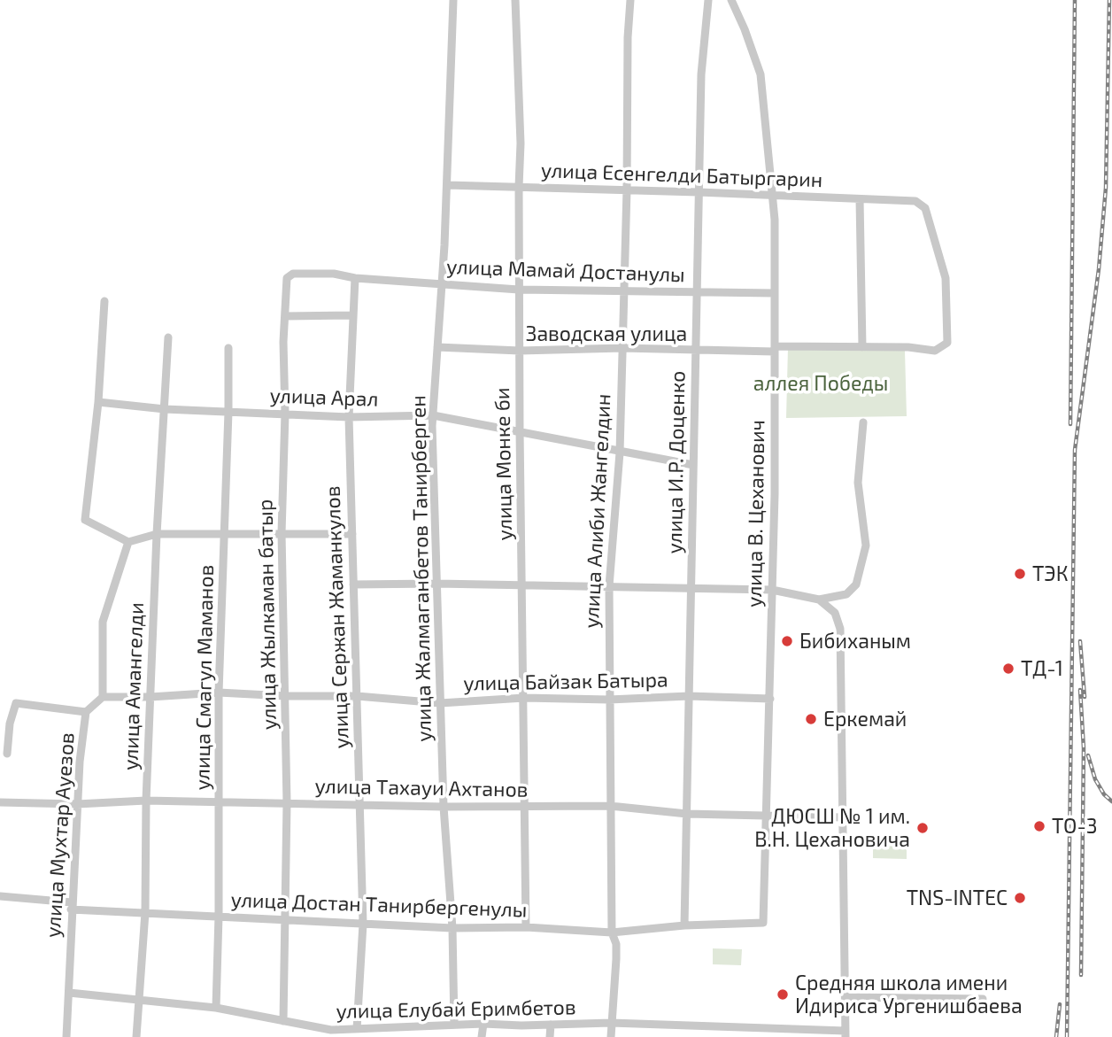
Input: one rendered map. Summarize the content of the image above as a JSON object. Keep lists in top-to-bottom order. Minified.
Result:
{"streets":{"street":["улица Есенгелди Батыргарин","улица Мамай Достанулы","Заводская улица","улица Арал","улица И.Р. Доценко","улица Монке би","улица Алиби Жангелдин","улица В. Цеханович","улица Жалмаганбетов Танирберген","улица Жылкаман батыр","улица Сержан Жаманкулов","улица Смагул Маманов","улица Байзак Батыра","улица Амангелди","улица Тахауи Ахтанов","улица Мухтар Ауезов","улица Достан Танирбергенулы","улица Елубай Еримбетов"]},"crossings":[["улица Есенгелди Батыргарин","Заводская улица"],["улица Есенгелди Батыргарин","улица И.Р. Доценко"],["улица Есенгелди Батыргарин","улица Монке би"],["улица Есенгелди Батыргарин","улица Алиби Жангелдин"],["улица Есенгелди Батыргарин","улица В. Цеханович"],["улица Есенгелди Батыргарин","улица Жалмаганбетов Танирберген"],["улица Мамай Достанулы","улица И.Р. Доценко"],["улица Мамай Достанулы","улица Монке би"],["улица Мамай Достанулы","улица Алиби Жангелдин"],["улица Мамай Достанулы","улица В. Цеханович"],["улица Мамай Достанулы","улица Жалмаганбетов Танирберген"],["улица Мамай Достанулы","улица Жылкаман батыр"],["улица Мамай Достанулы","улица Сержан Жаманкулов"],["Заводская улица","улица И.Р. Доценко"],["Заводская улица","улица Монке би"],["Заводская улица","улица Алиби Жангелдин"],["Заводская улица","улица В. Цеханович"],["Заводская улица","улица Жалмаганбетов Танирберген"],["улица Арал","улица И.Р. Доценко"],["улица Арал","улица Монке би"],["улица Арал","улица Алиби Жангелдин"],["улица Арал","улица Жалмаганбетов Танирберген"],["улица Арал","улица Жылкаман батыр"],["улица Арал","улица Сержан Жаманкулов"],["улица Арал","улица Смагул Маманов"],["улица Арал","улица Амангелди"],["улица И.Р. Доценко","улица Байзак Батыра"],["улица И.Р. Доценко","улица Тахауи Ахтанов"],["улица И.Р. Доценко","улица Достан Танирбергенулы"],["улица Монке би","улица Байзак Батыра"],["улица Монке би","улица Тахауи Ахтанов"],["улица Монке би","улица Достан Танирбергенулы"],["улица Алиби Жангелдин","улица Байзак Батыра"],["улица Алиби Жангелдин","улица Тахауи Ахтанов"],["улица Алиби Жангелдин","улица Достан Танирбергенулы"],["улица Алиби Жангелдин","улица Елубай Еримбетов"],["улица В. Цеханович","улица Байзак Батыра"],["улица В. Цеханович","улица Тахауи Ахтанов"],["улица В. Цеханович","улица Достан Танирбергенулы"],["улица Жалмаганбетов Танирберген","улица Байзак Батыра"],["улица Жалмаганбетов Танирберген","улица Тахауи Ахтанов"],["улица Жалмаганбетов Танирберген","улица Достан Танирбергенулы"],["улица Жалмаганбетов Танирберген","улица Елубай Еримбетов"],["улица Жылкаман батыр","улица Сержан Жаманкулов"],["улица Жылкаман батыр","улица Байзак Батыра"],["улица Жылкаман батыр","улица Тахауи Ахтанов"],["улица Жылкаман батыр","улица Достан Танирбергенулы"],["улица Жылкаман батыр","улица Елубай Еримбетов"],["улица Сержан Жаманкулов","улица Байзак Батыра"],["улица Сержан Жаманкулов","улица Тахауи Ахтанов"],["улица Сержан Жаманкулов","улица Достан Танирбергенулы"],["улица Сержан Жаманкулов","улица Елубай Еримбетов"],["улица Смагул Маманов","улица Байзак Батыра"],["улица Смагул Маманов","улица Тахауи Ахтанов"],["улица Смагул Маманов","улица Достан Танирбергенулы"],["улица Смагул Маманов","улица Елубай Еримбетов"],["улица Байзак Батыра","улица Амангелди"],["улица Байзак Батыра","улица Мухтар Ауезов"],["улица Амангелди","улица Тахауи Ахтанов"],["улица Амангелди","улица Достан Танирбергенулы"],["улица Амангелди","улица Елубай Еримбетов"],["улица Тахауи Ахтанов","улица Мухтар Ауезов"],["улица Мухтар Ауезов","улица Достан Танирбергенулы"],["улица Мухтар Ауезов","улица Елубай Еримбетов"]],"parks":["аллея Победы"],"places":["ТЭК","Бибиханым","ТД-1","Еркемай","ТО-3","ДЮСШ № 1 им. В.Н. Цехановича","TNS-INTEC","Средняя школа имени Идириса Ургенишбаева"]}
